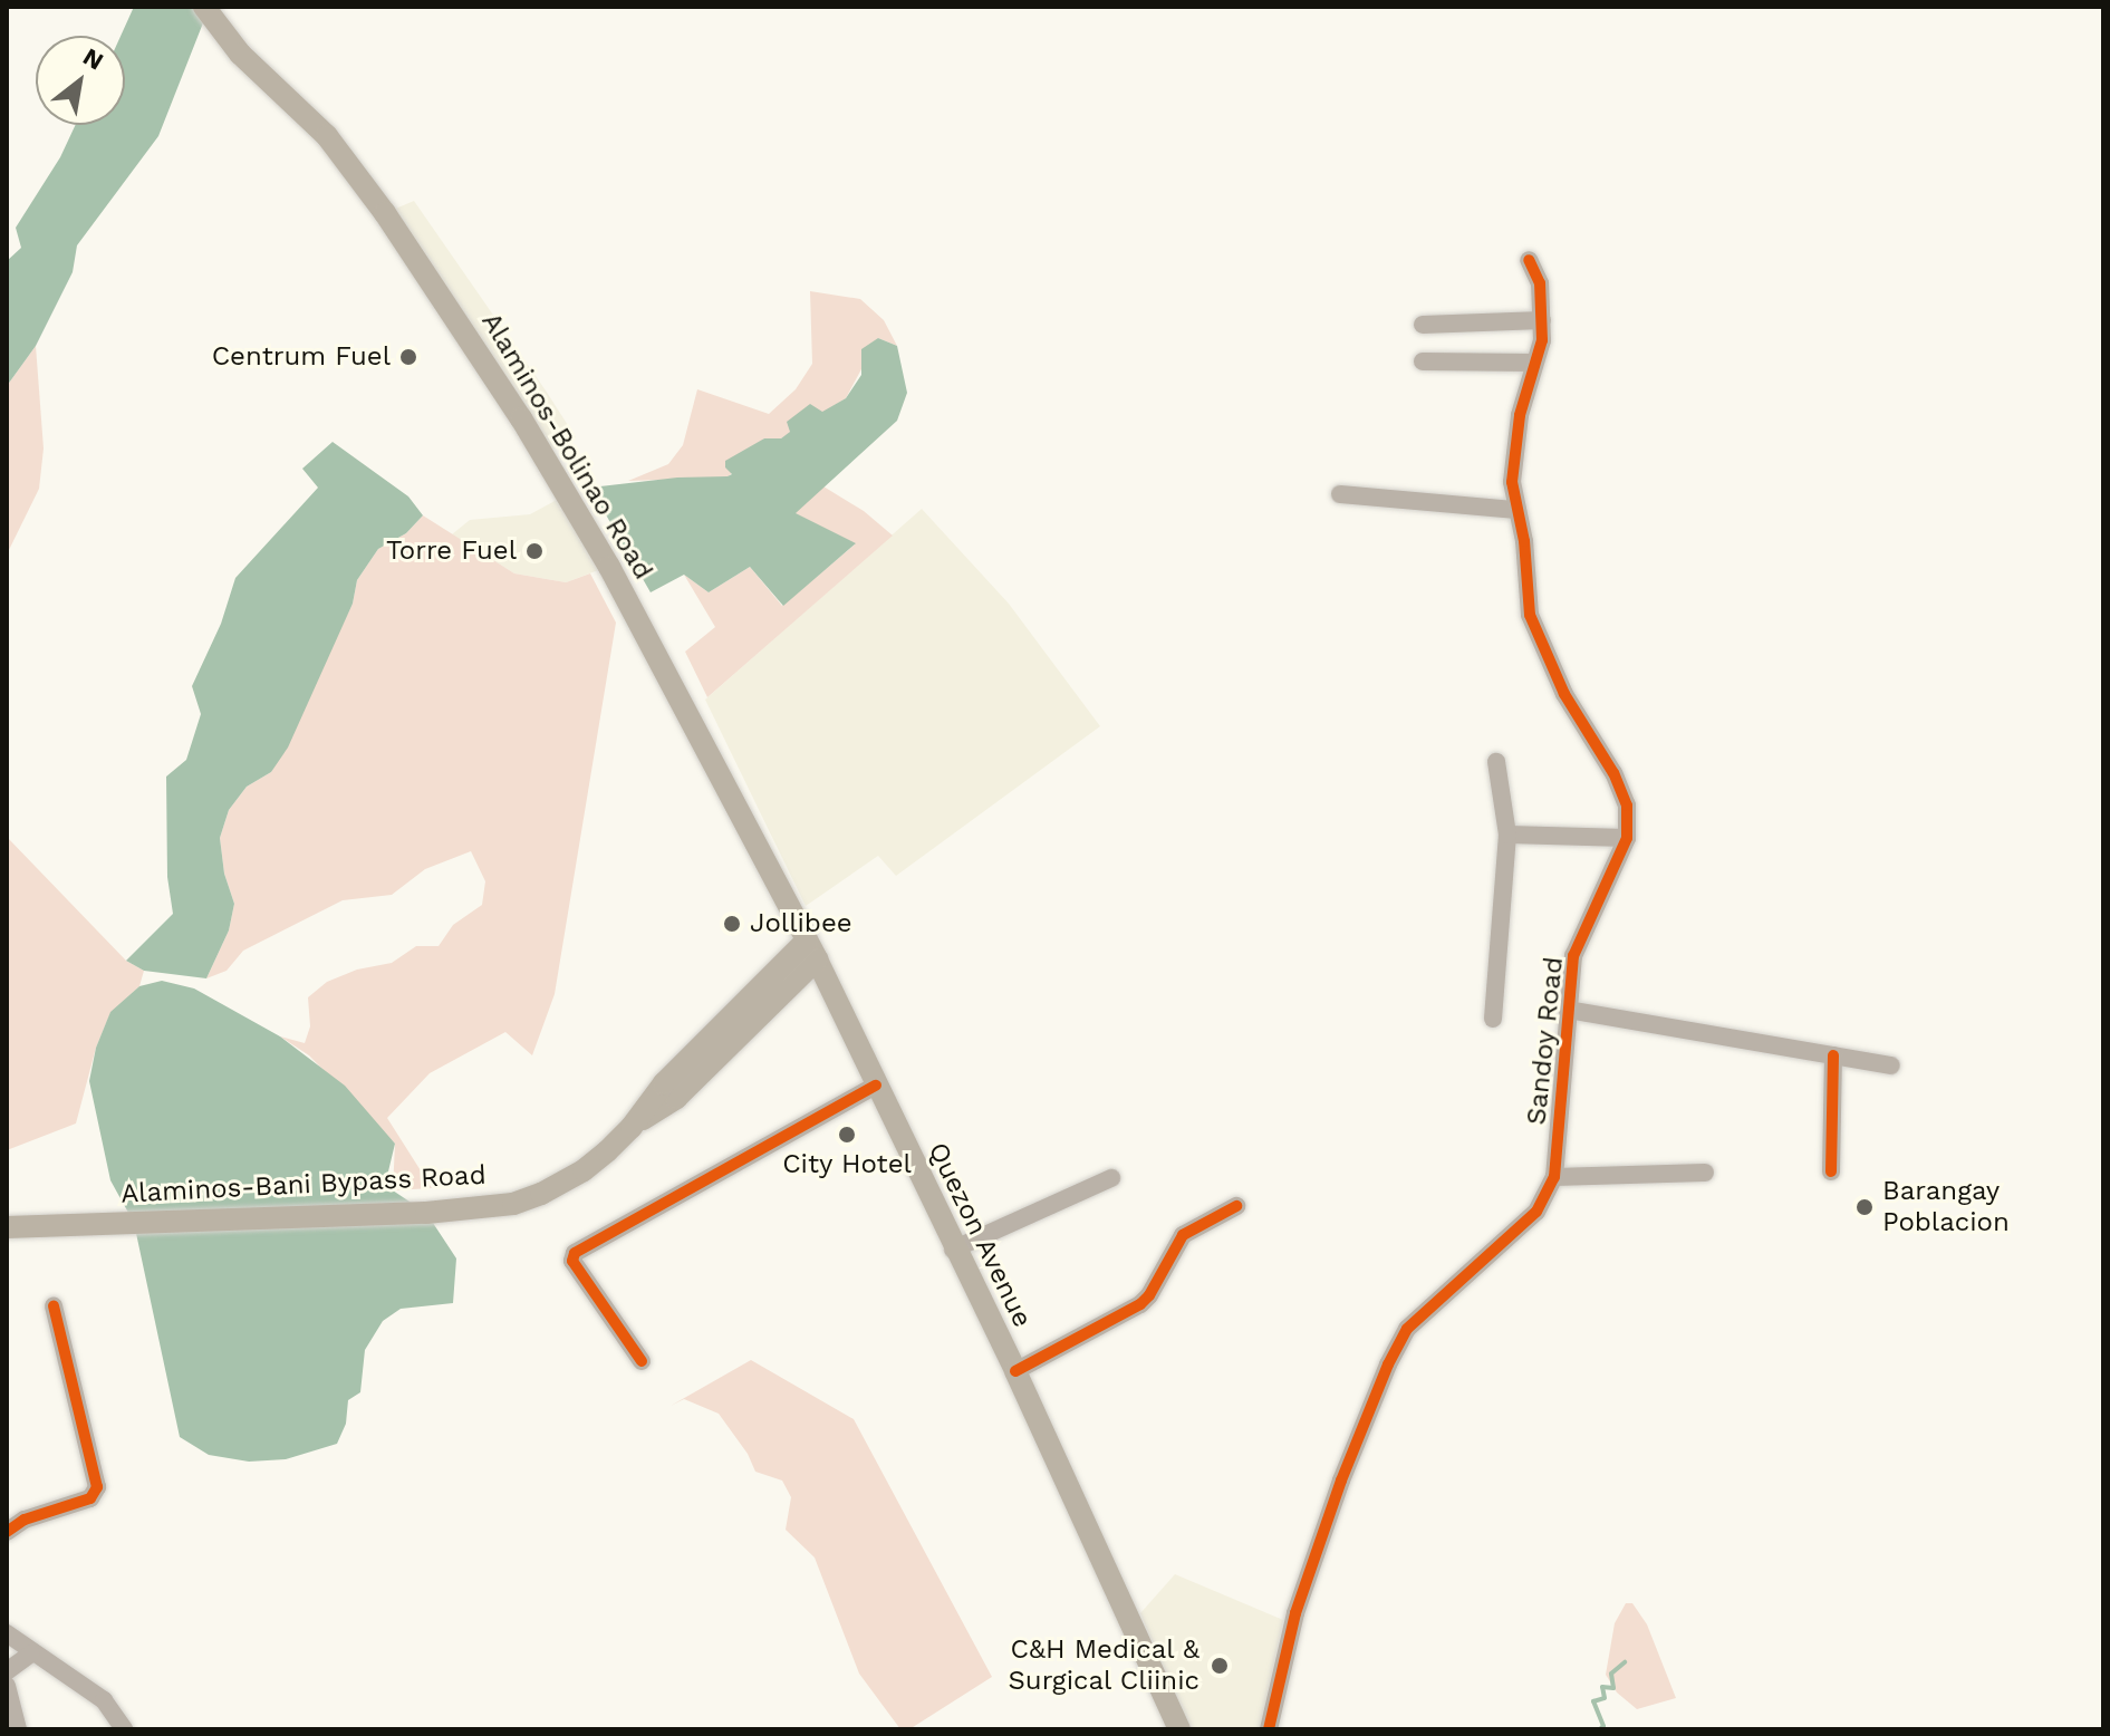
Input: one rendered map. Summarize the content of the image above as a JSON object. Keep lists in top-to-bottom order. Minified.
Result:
{"streets":{"main road":["Alaminos-Bolinao Road","Alaminos-Bani Bypass Road","Quezon Avenue"],"street":["Sandoy Road"]},"crossings":[["Alaminos-Bolinao Road","Alaminos-Bani Bypass Road"],["Alaminos-Bolinao Road","Quezon Avenue"],["Alaminos-Bani Bypass Road","Quezon Avenue"]],"places":["Centrum Fuel","Torre Fuel","Jollibee","City Hotel","Barangay Poblacion","C&H Medical & Surgical Cliinic"],"north":"top right"}
